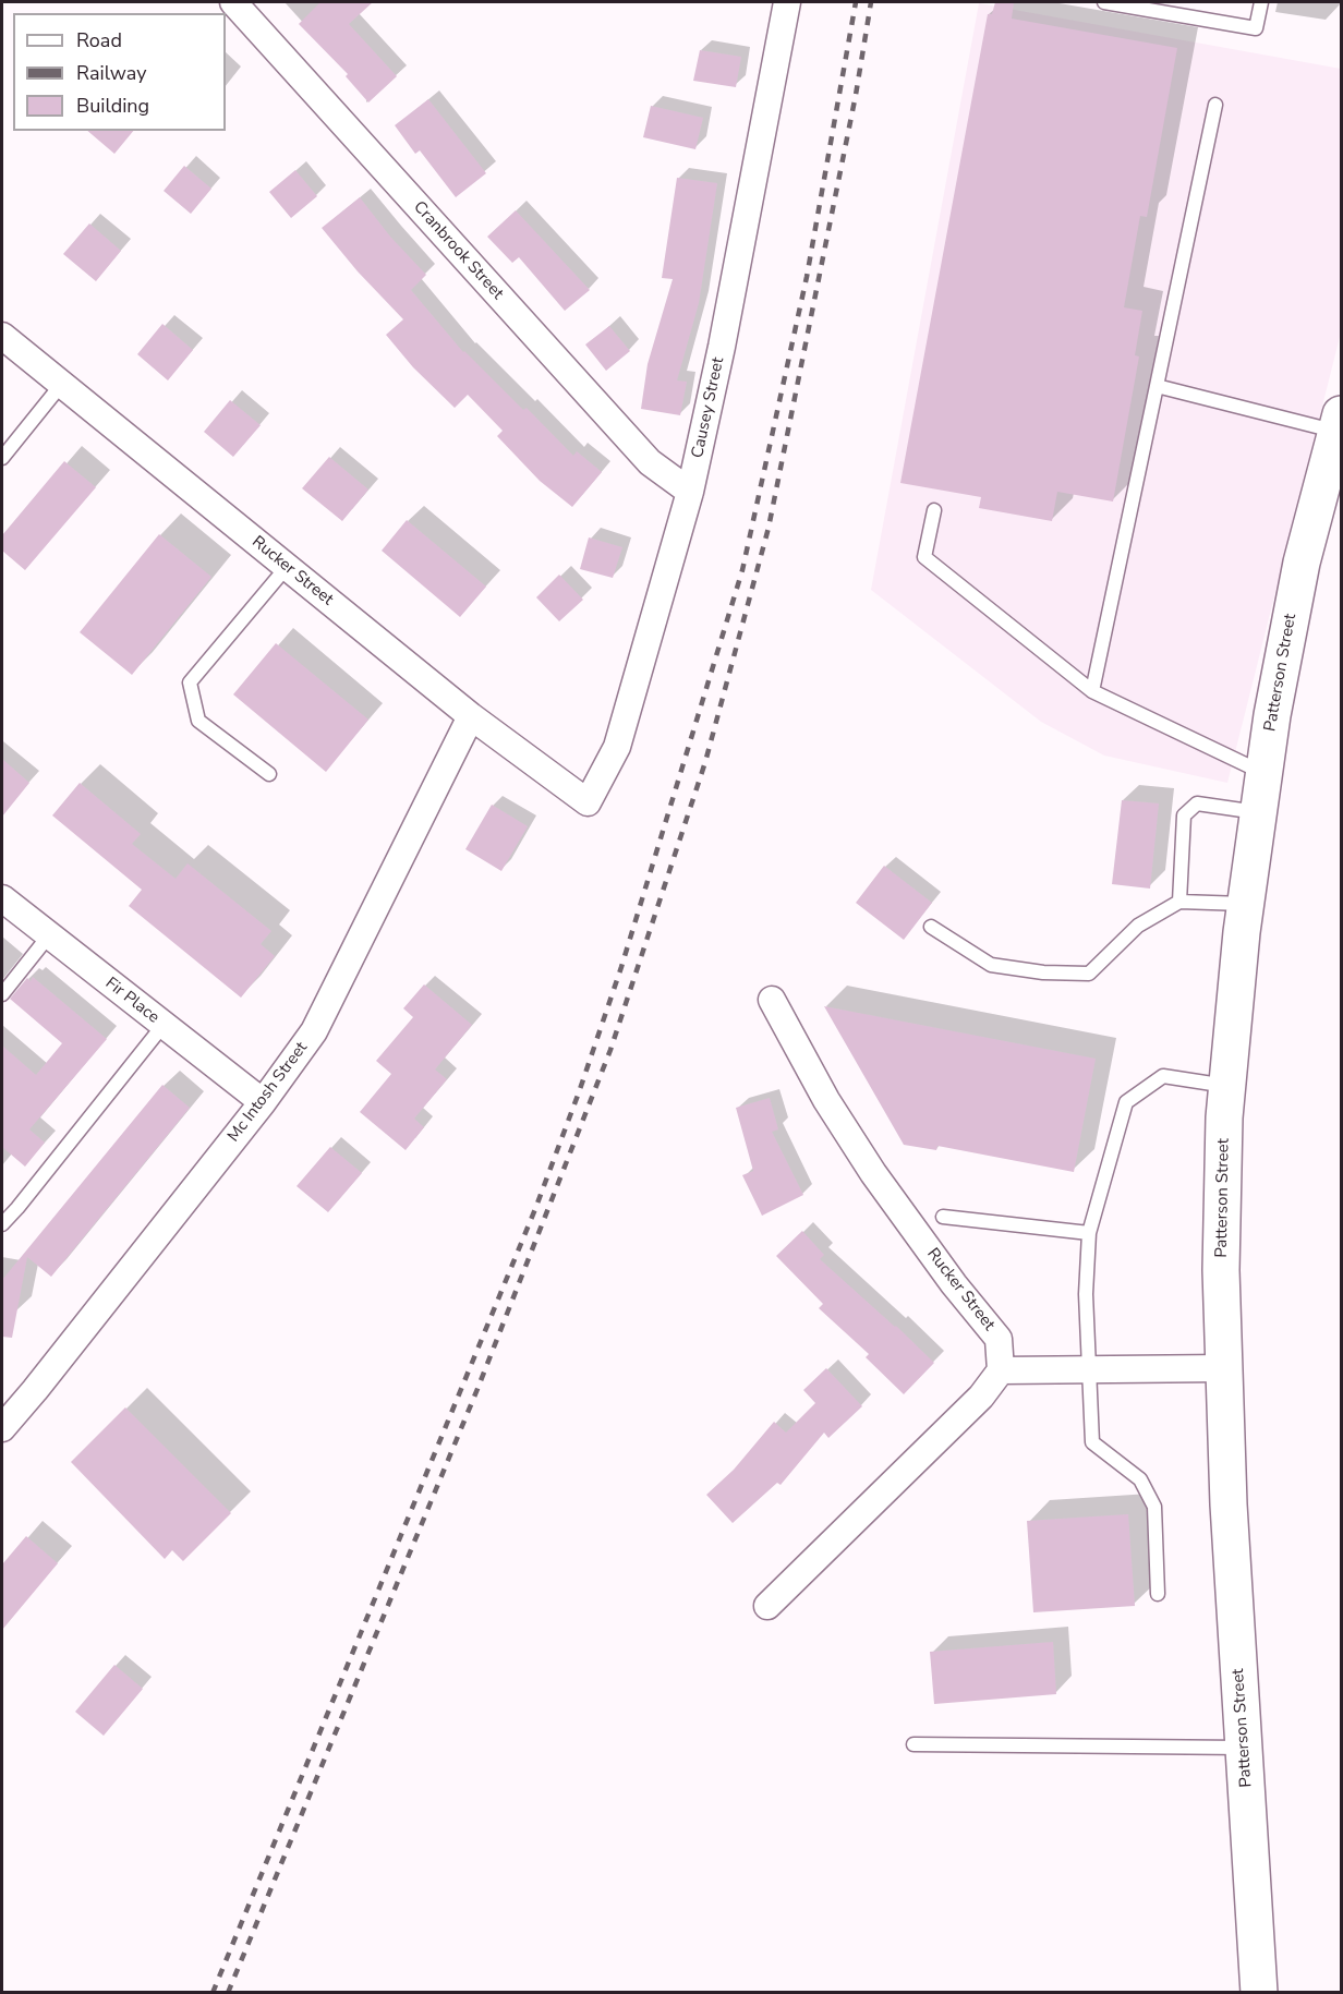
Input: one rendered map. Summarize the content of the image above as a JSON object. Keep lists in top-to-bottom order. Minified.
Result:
{"streets":{"main road":["Patterson Street"],"street":["Cranbrook Street","Causey Street","Rucker Street","Fir Place","Mc Intosh Street"]},"crossings":[["Cranbrook Street","Causey Street"],["Causey Street","Rucker Street"],["Rucker Street","Mc Intosh Street"],["Fir Place","Mc Intosh Street"]],"legend":["Road","Railway","Building"]}
